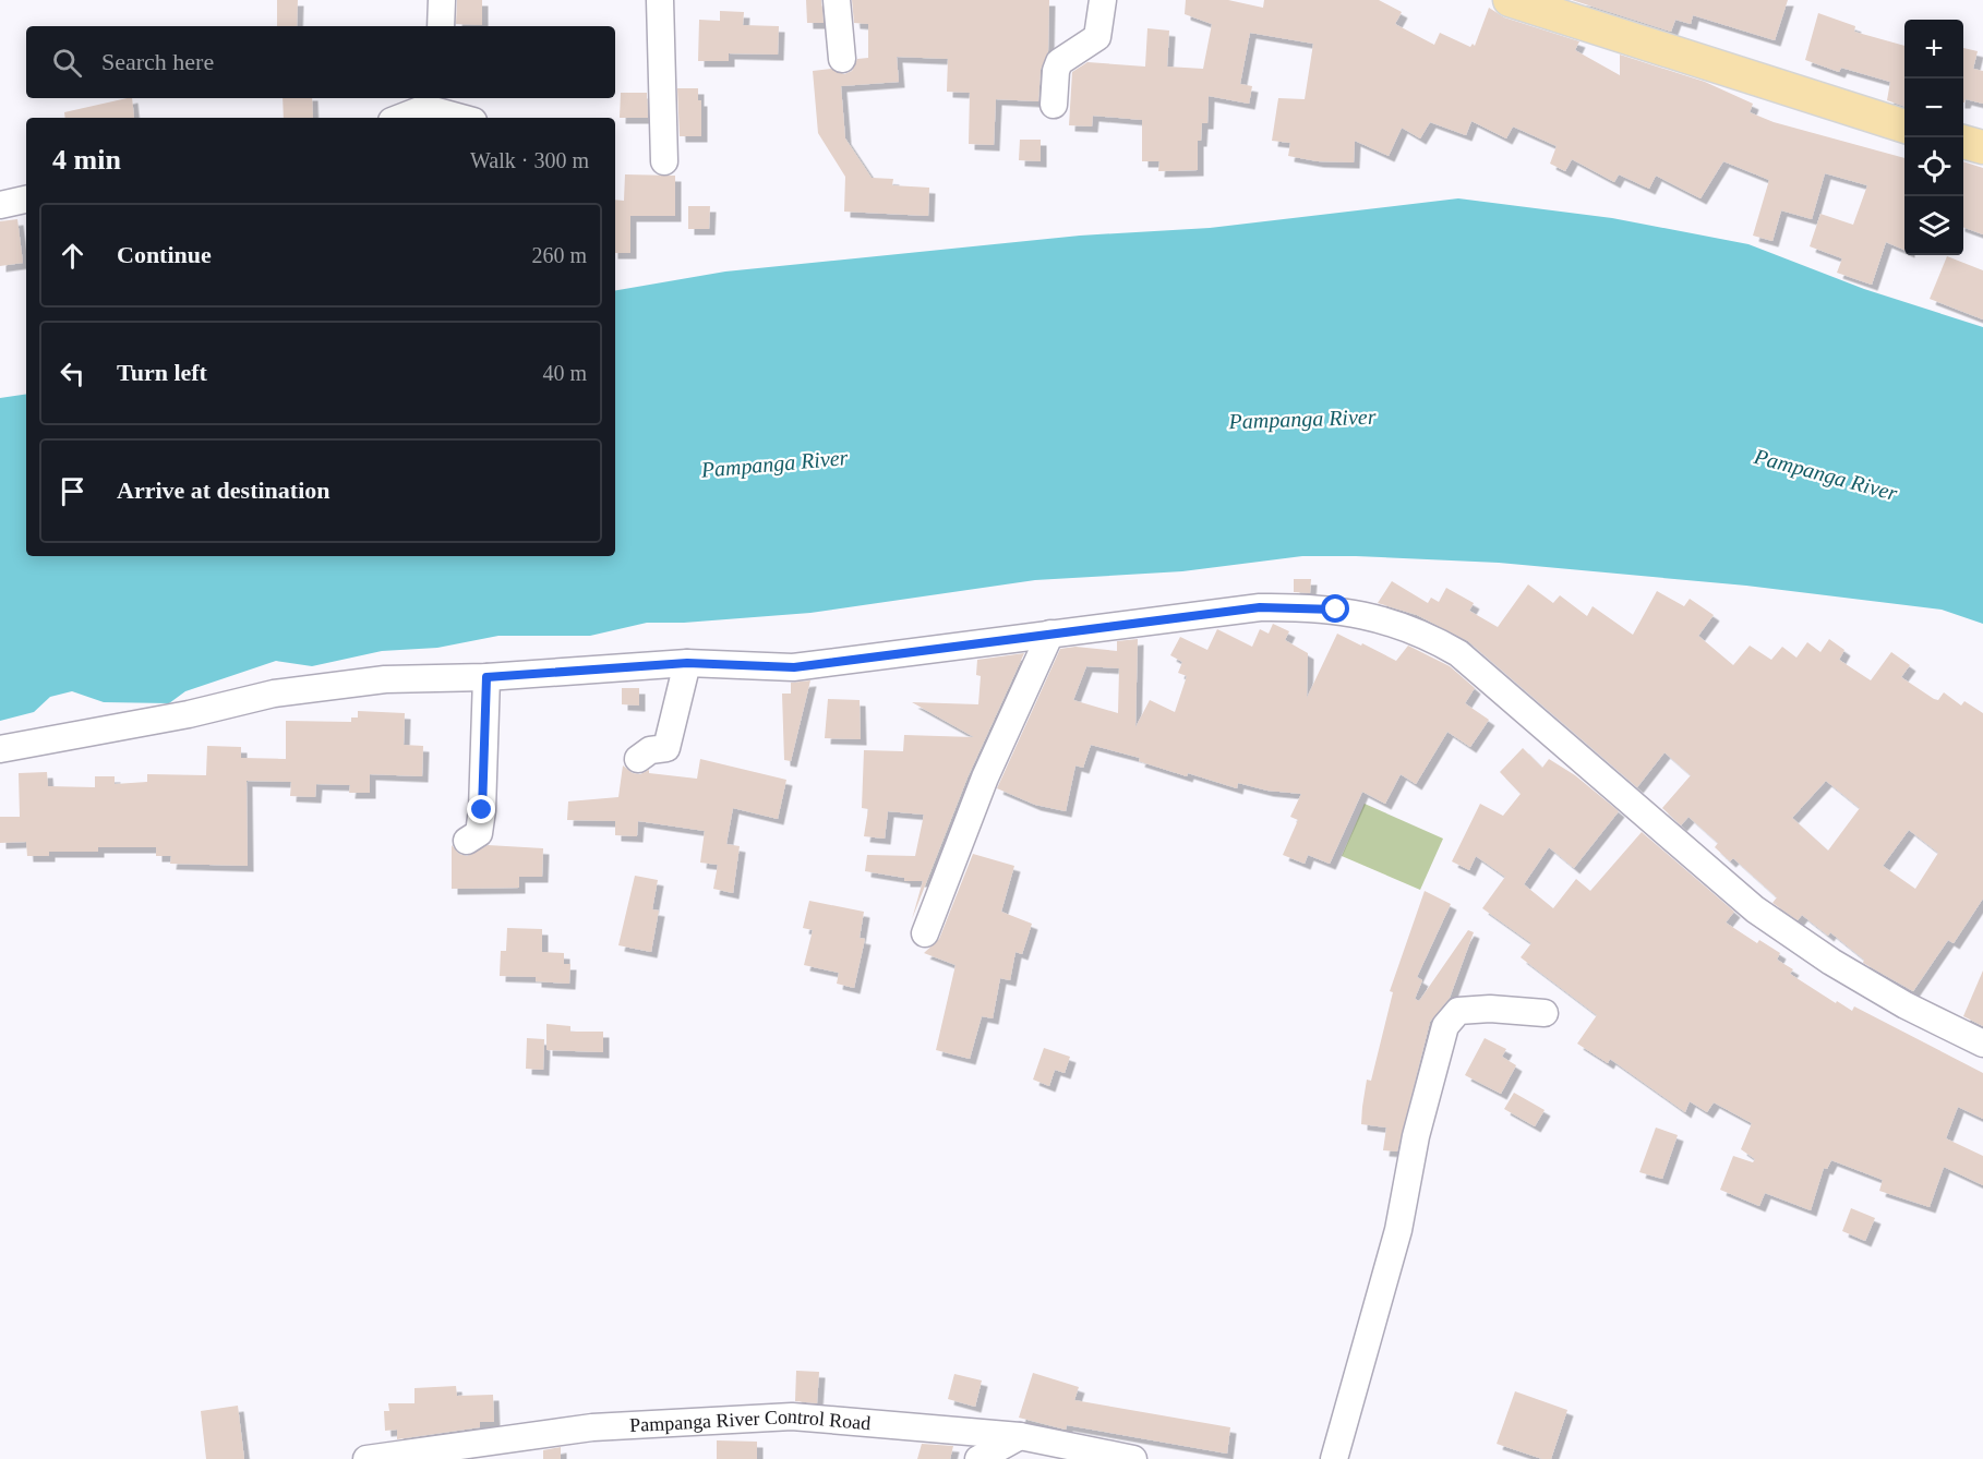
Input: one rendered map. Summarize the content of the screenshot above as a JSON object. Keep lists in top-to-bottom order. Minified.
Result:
{"streets":{"street":["Pampanga River Control Road"]},"water":["Pampanga River"],"page":{"map_buttons":["+","−"],"search":"Search here","heading":["4 min","Walk · 300 m"],"list":[["Continue","260 m"],["Turn left","40 m"],"Arrive at destination"]}}
